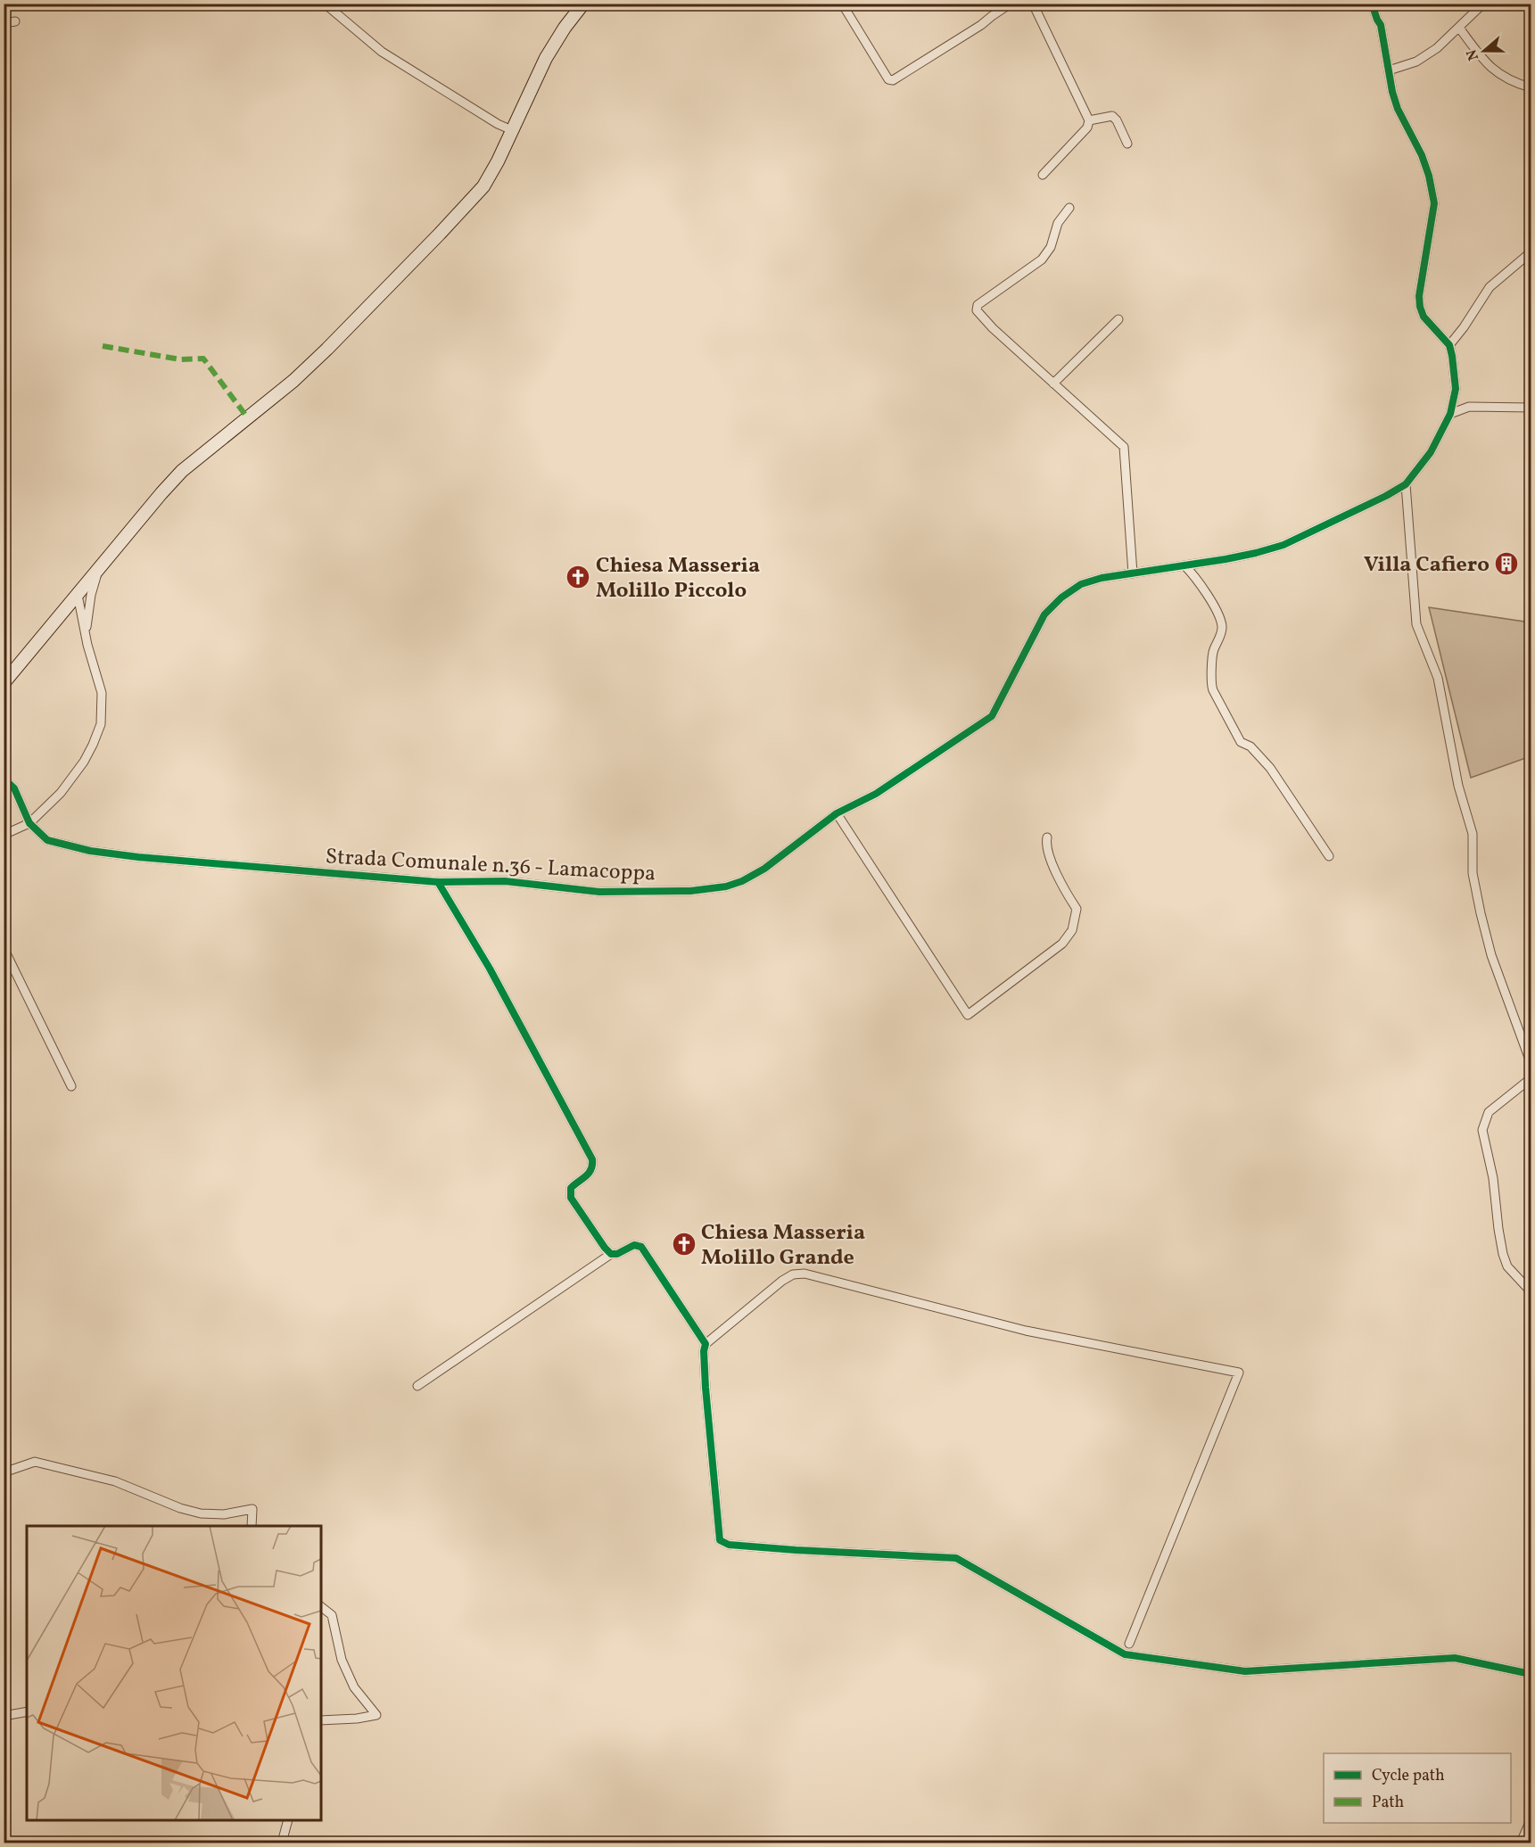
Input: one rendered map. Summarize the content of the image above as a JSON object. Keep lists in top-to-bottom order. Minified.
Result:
{"streets":{"street":["Strada Comunale n.36 - Lamacoppa"]},"places":{"building":["Villa Cafiero"],"church":["Chiesa Masseria Molillo Piccolo","Chiesa Masseria Molillo Grande"]},"legend":["Cycle path","Path"],"north":"left"}
